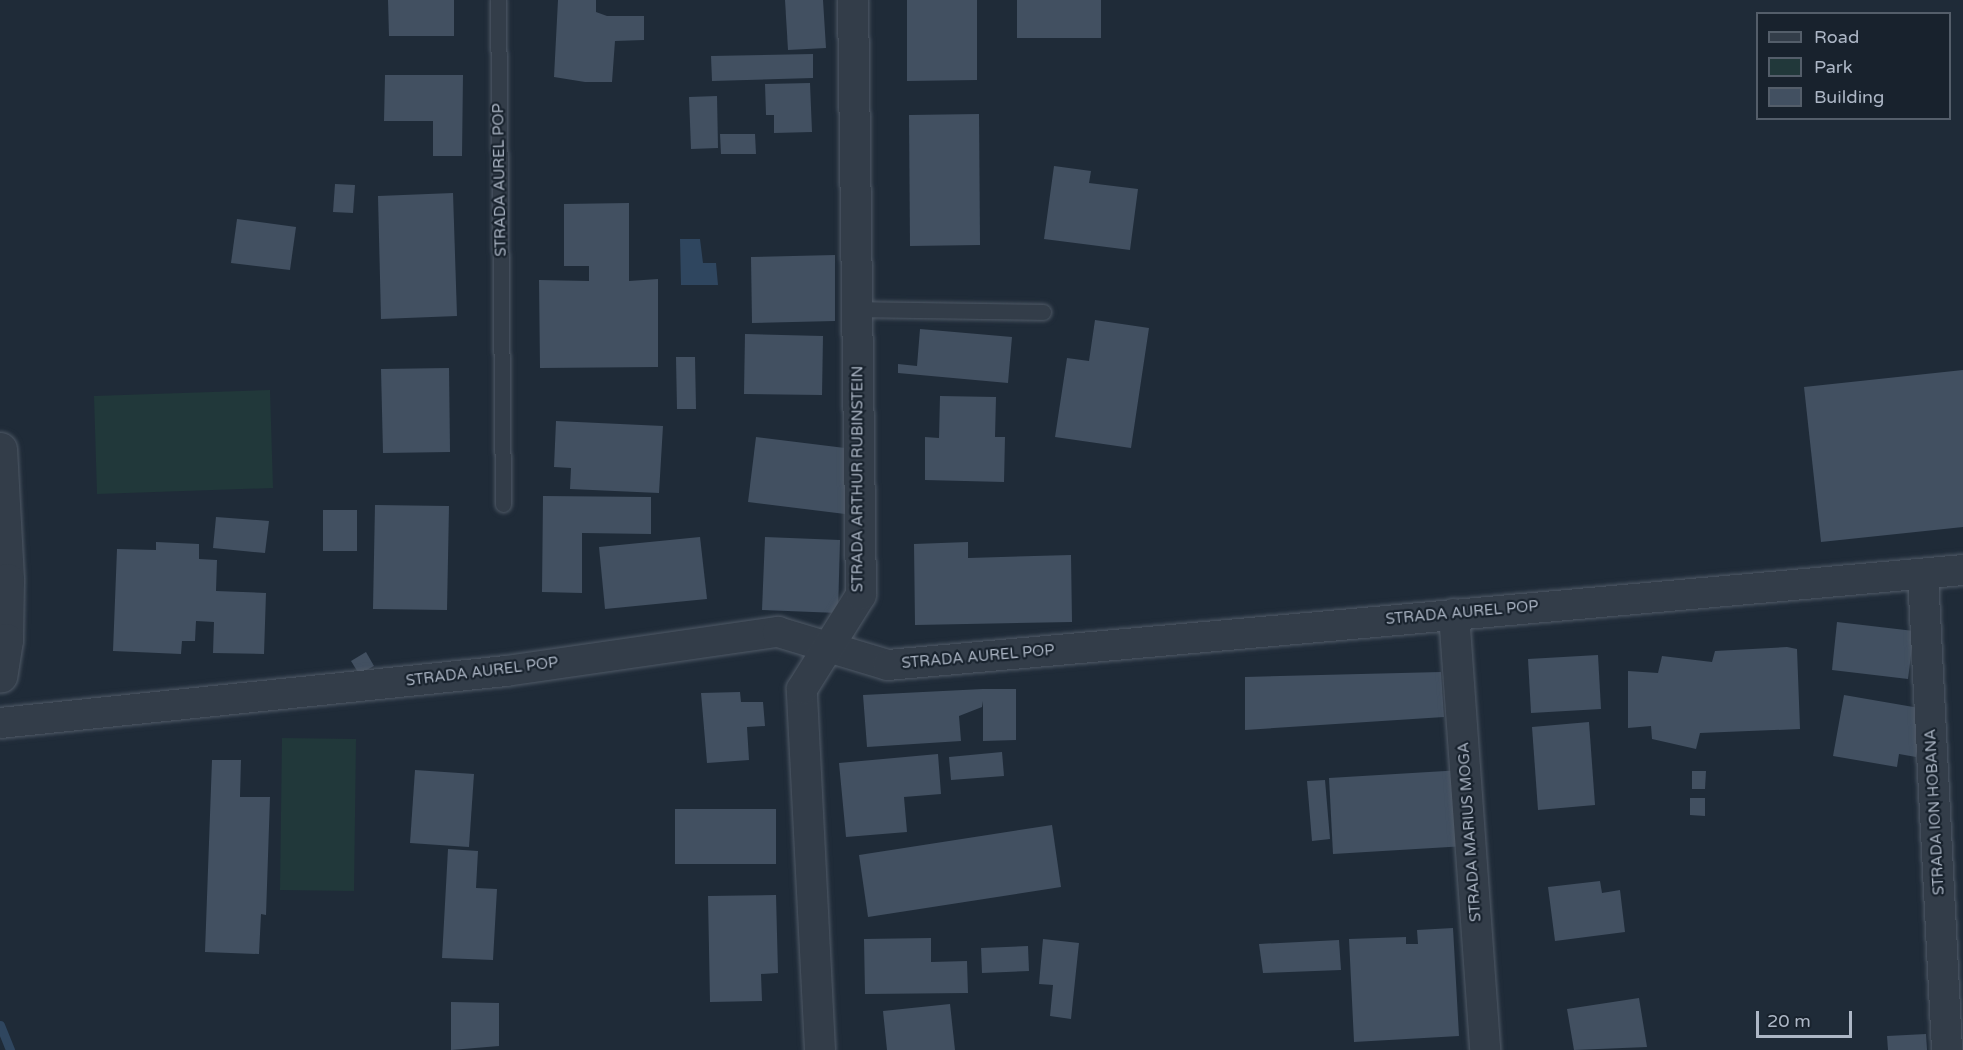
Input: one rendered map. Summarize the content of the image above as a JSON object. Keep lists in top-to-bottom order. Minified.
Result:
{"streets":{"street":["STRADA AUREL POP","STRADA ARTHUR RUBINSTEIN","STRADA ION HOBANA","STRADA MARIUS MOGA"]},"crossings":[["STRADA AUREL POP","STRADA ARTHUR RUBINSTEIN"],["STRADA AUREL POP","STRADA ION HOBANA"],["STRADA AUREL POP","STRADA MARIUS MOGA"]],"legend":["Road","Park","Building"],"scale_bar":"20 m"}
